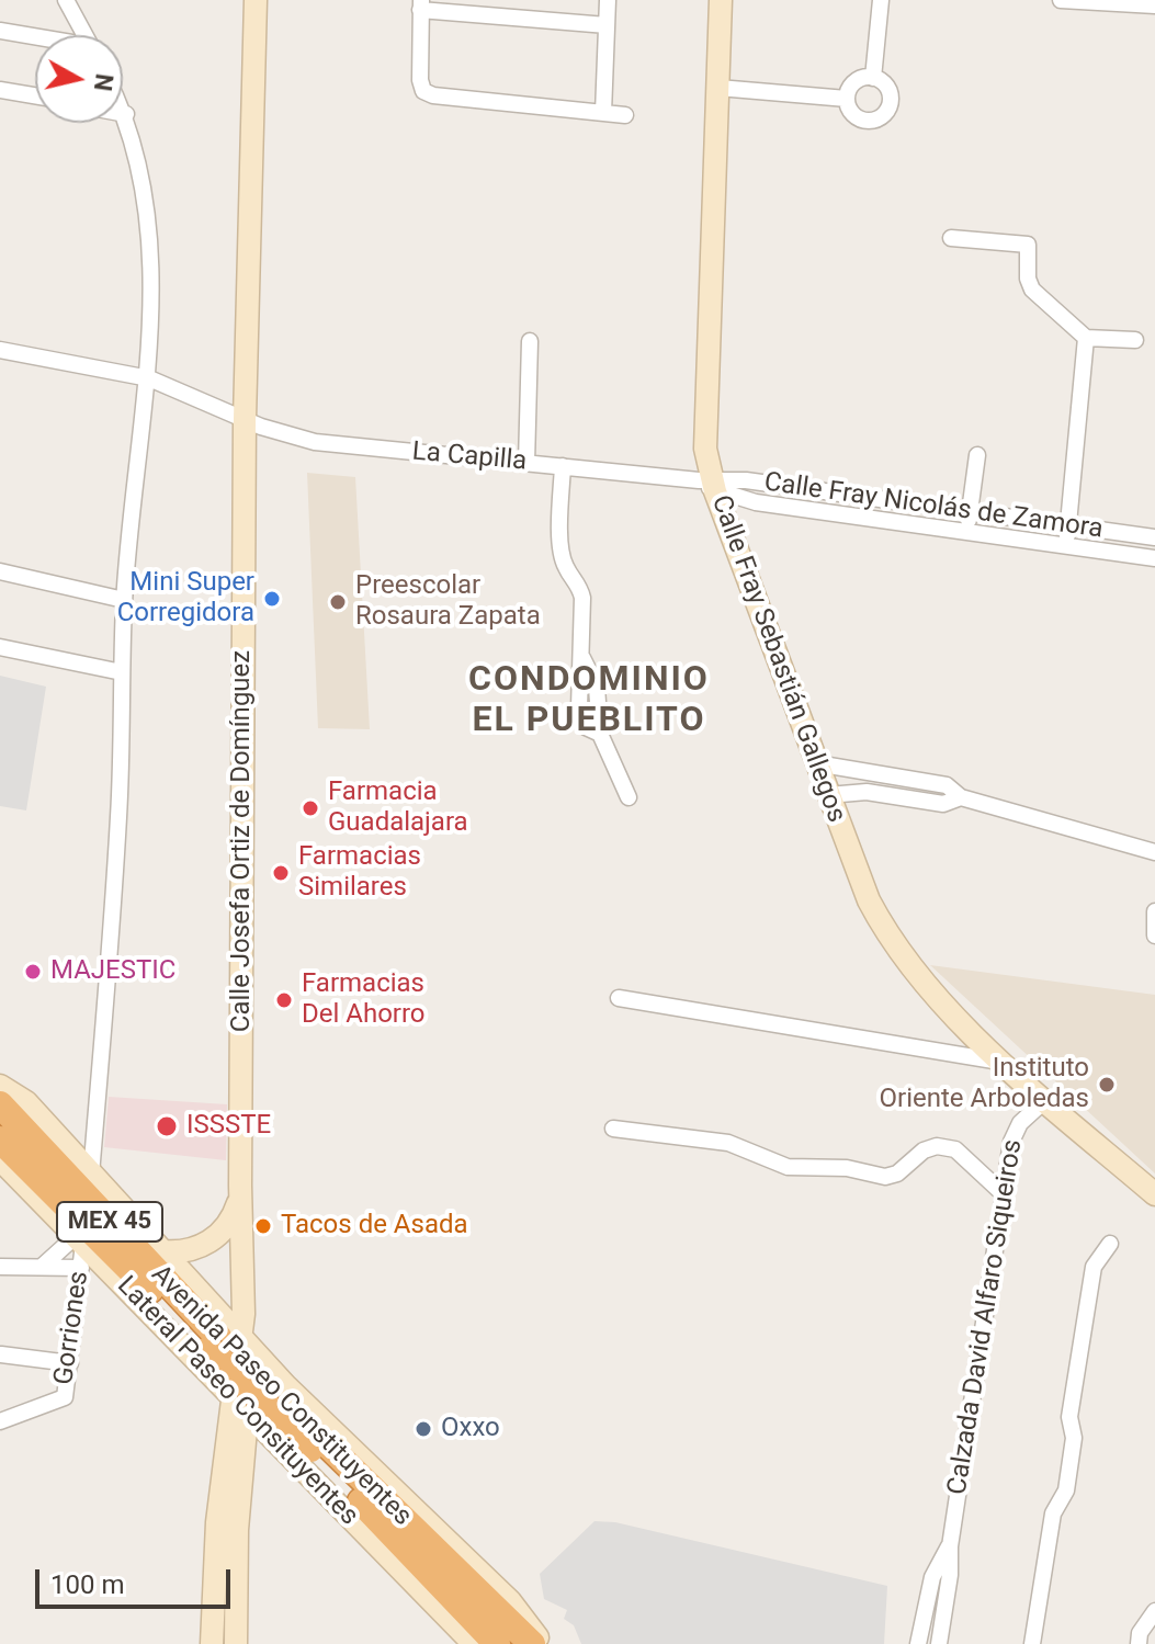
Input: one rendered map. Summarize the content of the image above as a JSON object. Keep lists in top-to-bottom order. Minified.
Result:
{"streets":{"highway":["MEX 45","Avenida Paseo Constituyentes"],"street":["La Capilla","Calle Fray Nicolás de Zamora","Calle Fray Sebastián Gallegos","Calle Josefa Ortiz de Domínguez","Calzada David Alfaro Siqueiros","Gorriones","Lateral Paseo Consituyentes"]},"crossings":[["La Capilla","Calle Fray Nicolás de Zamora"],["La Capilla","Calle Fray Sebastián Gallegos"],["La Capilla","Calle Josefa Ortiz de Domínguez"],["Calle Fray Nicolás de Zamora","Calle Fray Sebastián Gallegos"],["Calle Fray Sebastián Gallegos","Calzada David Alfaro Siqueiros"],["Calle Josefa Ortiz de Domínguez","Lateral Paseo Consituyentes"],["Gorriones","Lateral Paseo Consituyentes"]],"districts":["CONDOMINIO EL PUEBLITO"],"places":["Mini Super Corregidora","Preescolar Rosaura Zapata","Farmacia Guadalajara","Farmacias Similares","MAJESTIC","Farmacias Del Ahorro","Instituto Oriente Arboledas","ISSSTE","Tacos de Asada","Oxxo"],"scale_bar":"100 m","north":"right"}
